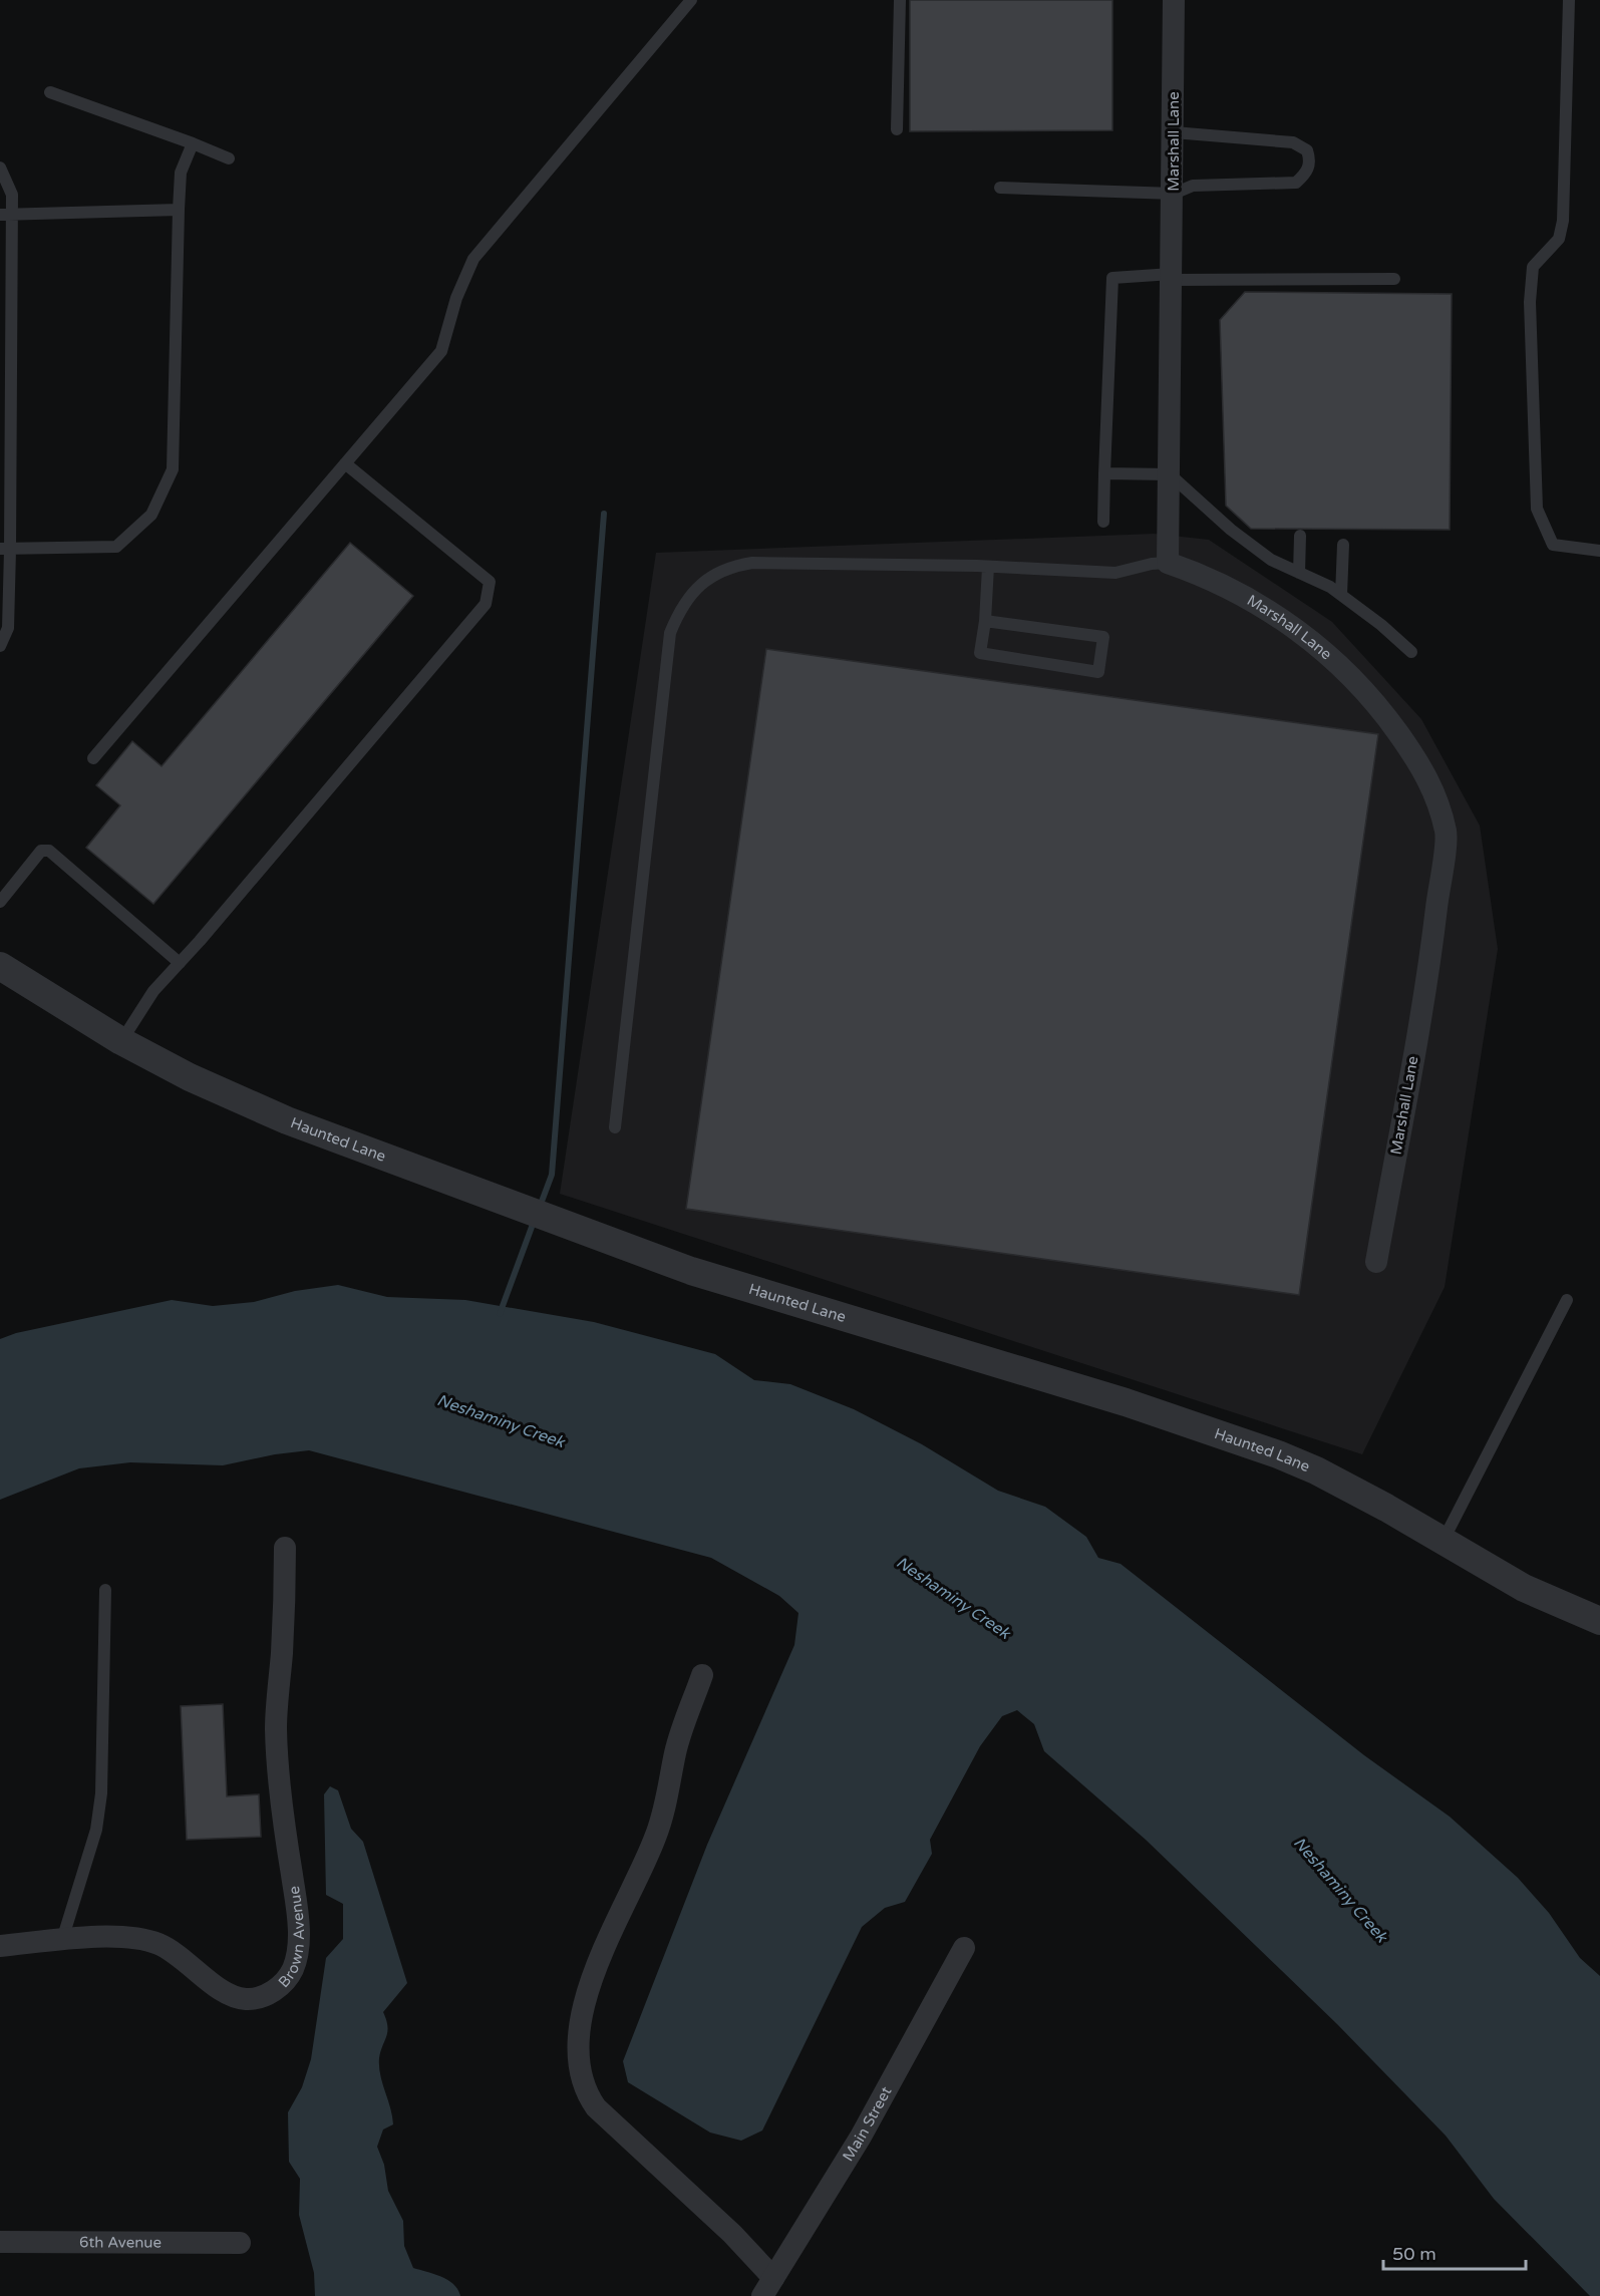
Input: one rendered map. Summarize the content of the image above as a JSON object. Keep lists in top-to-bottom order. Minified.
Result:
{"streets":{"street":["Marshall Lane","Haunted Lane","Brown Avenue","Main Street","6th Avenue"]},"water":["Neshaminy Creek"],"scale_bar":"50 m"}
